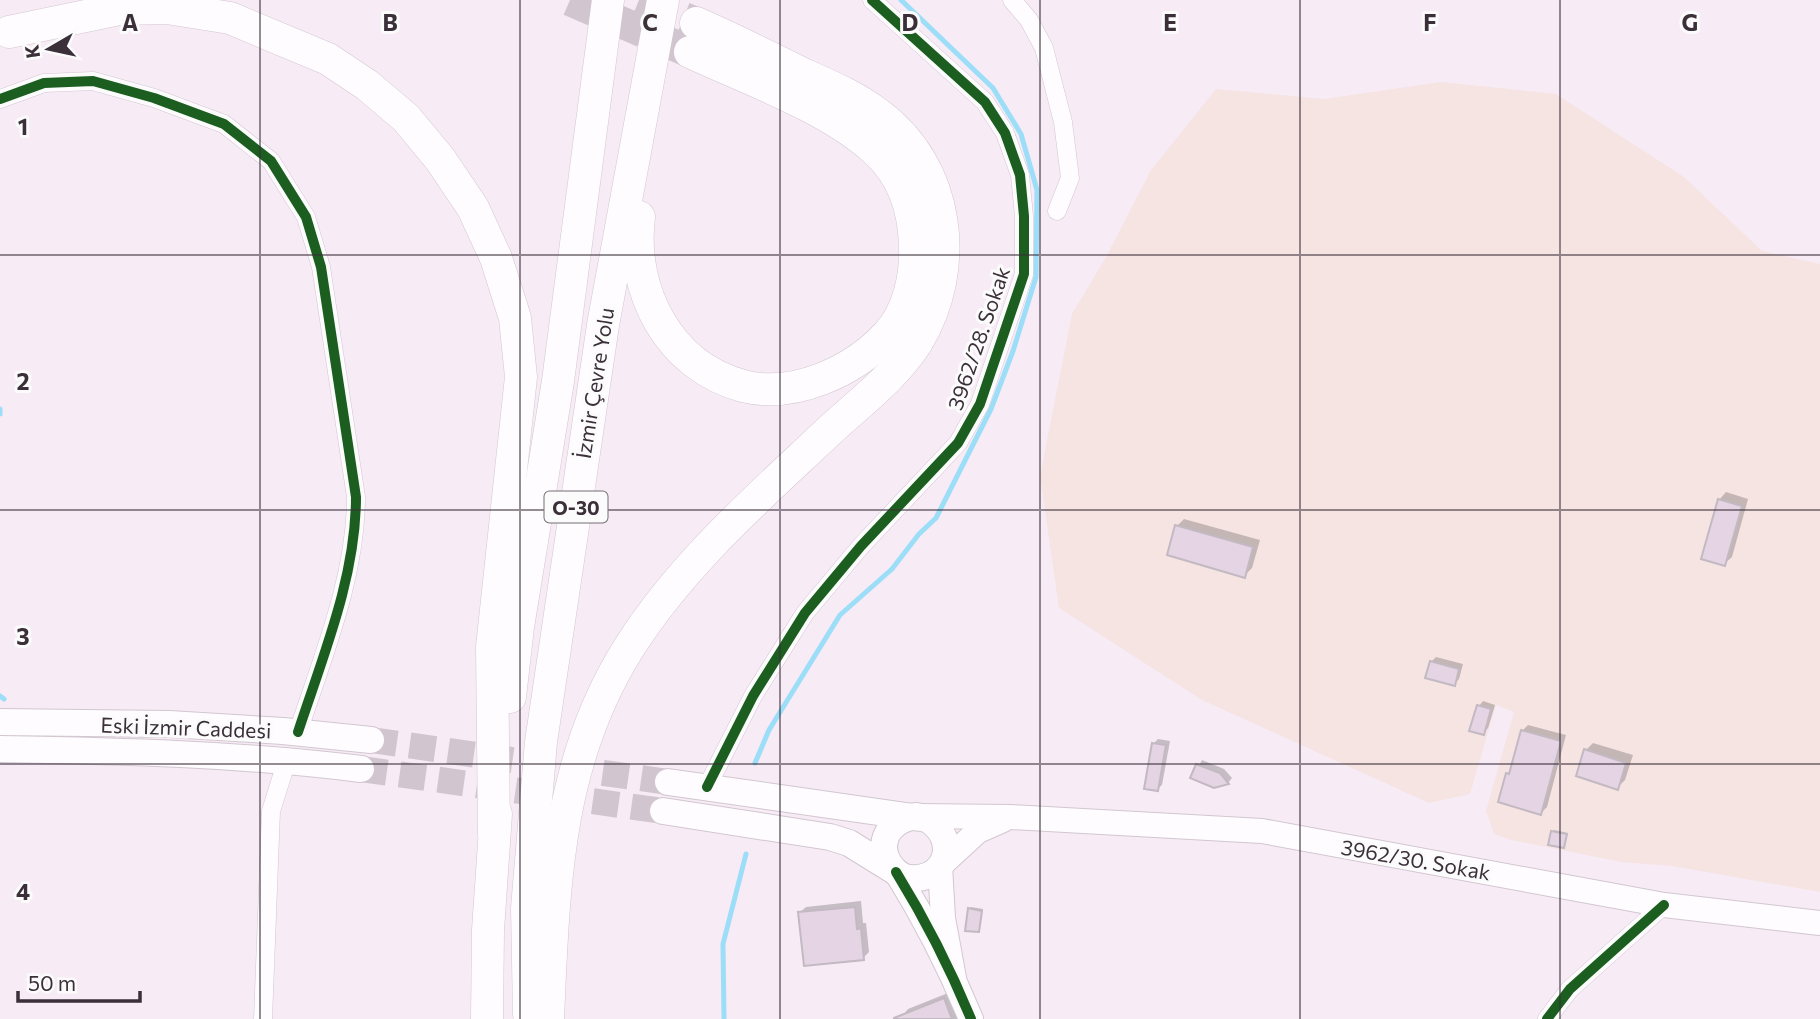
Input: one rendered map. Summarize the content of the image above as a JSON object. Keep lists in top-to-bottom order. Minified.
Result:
{"streets":{"highway":["İzmir Çevre Yolu","O-30"],"main road":["Eski İzmir Caddesi","3962/30. Sokak"],"street":["3962/28. Sokak"]},"scale_bar":"50 m","north":"left","grid":{"columns":["A","B","C","D","E","F","G"],"rows":["1","2","3","4"]}}
